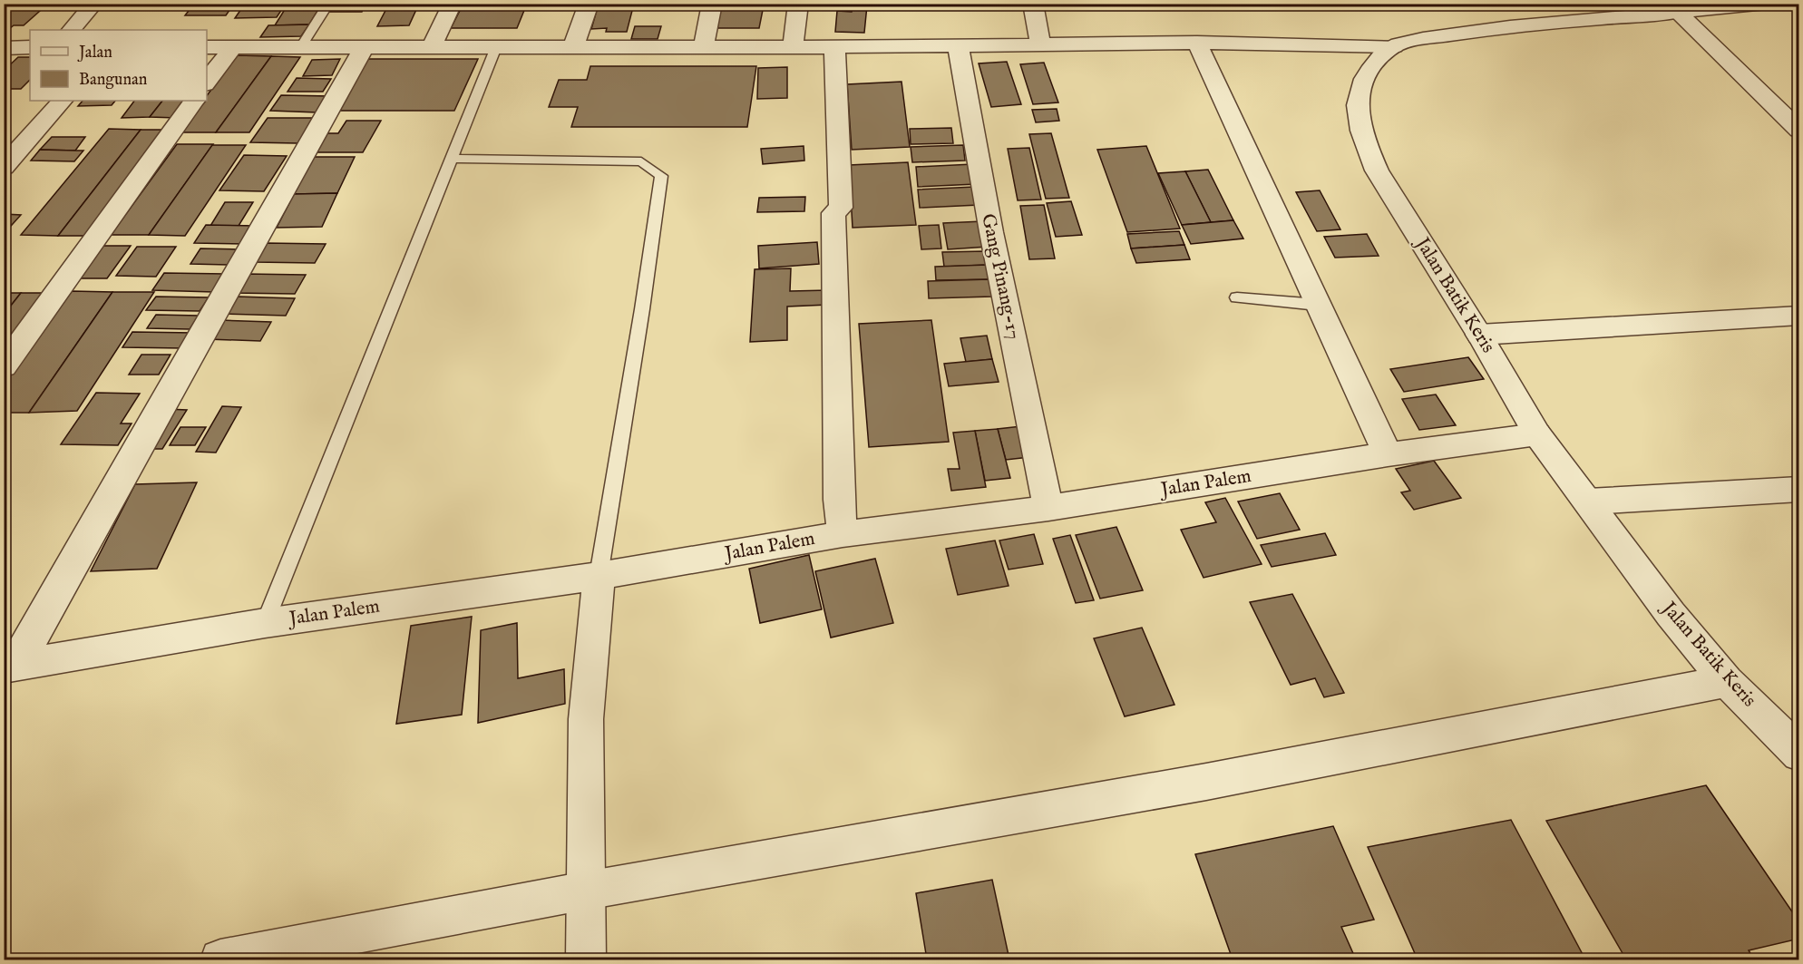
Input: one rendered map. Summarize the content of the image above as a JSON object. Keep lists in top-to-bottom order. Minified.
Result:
{"streets":{"street":["Gang Pinang-17","Jalan Batik Keris","Jalan Palem"]},"crossings":[["Gang Pinang-17","Jalan Palem"],["Jalan Batik Keris","Jalan Palem"]],"legend":["Jalan","Bangunan"]}
